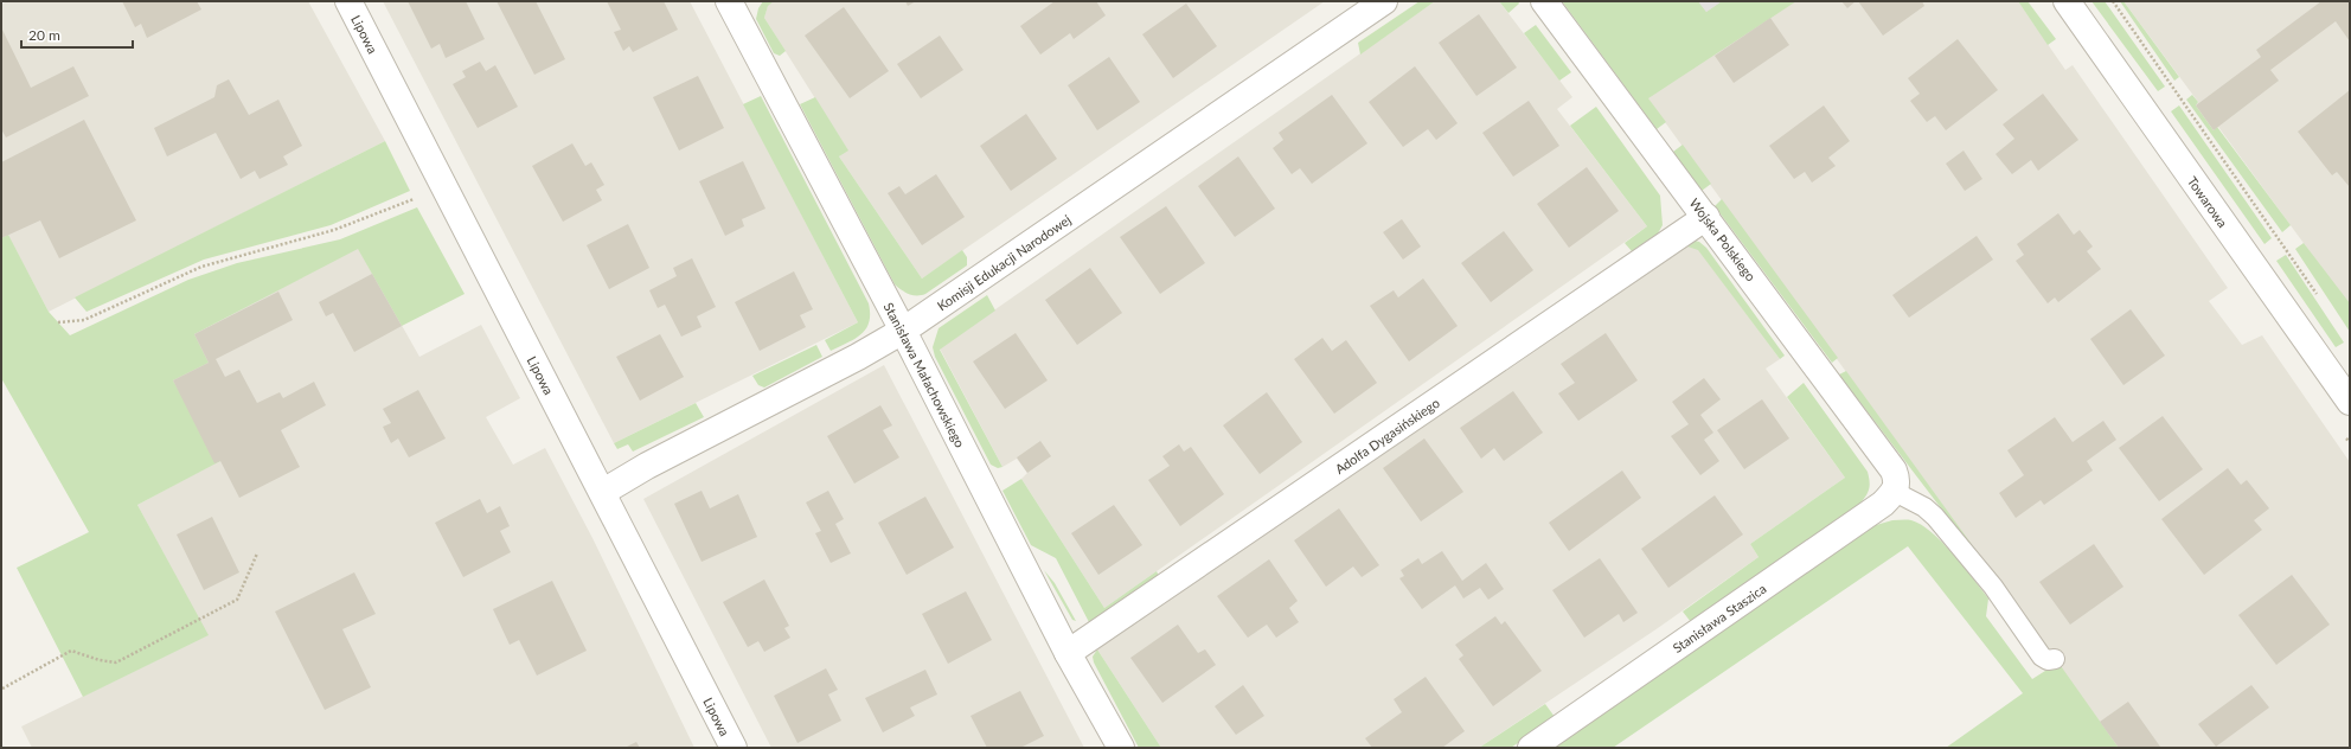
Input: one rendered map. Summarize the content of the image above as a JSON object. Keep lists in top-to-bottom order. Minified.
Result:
{"streets":{"street":["Lipowa","Towarowa","Wojska Polskiego","Komisji Edukacji Narodowej","Stanisława Małachowskiego","Adolfa Dygasińskiego","Stanisława Staszica"]},"crossings":[["Lipowa","Komisji Edukacji Narodowej"],["Wojska Polskiego","Adolfa Dygasińskiego"],["Wojska Polskiego","Stanisława Staszica"],["Komisji Edukacji Narodowej","Stanisława Małachowskiego"],["Stanisława Małachowskiego","Adolfa Dygasińskiego"]],"scale_bar":"20 m"}
